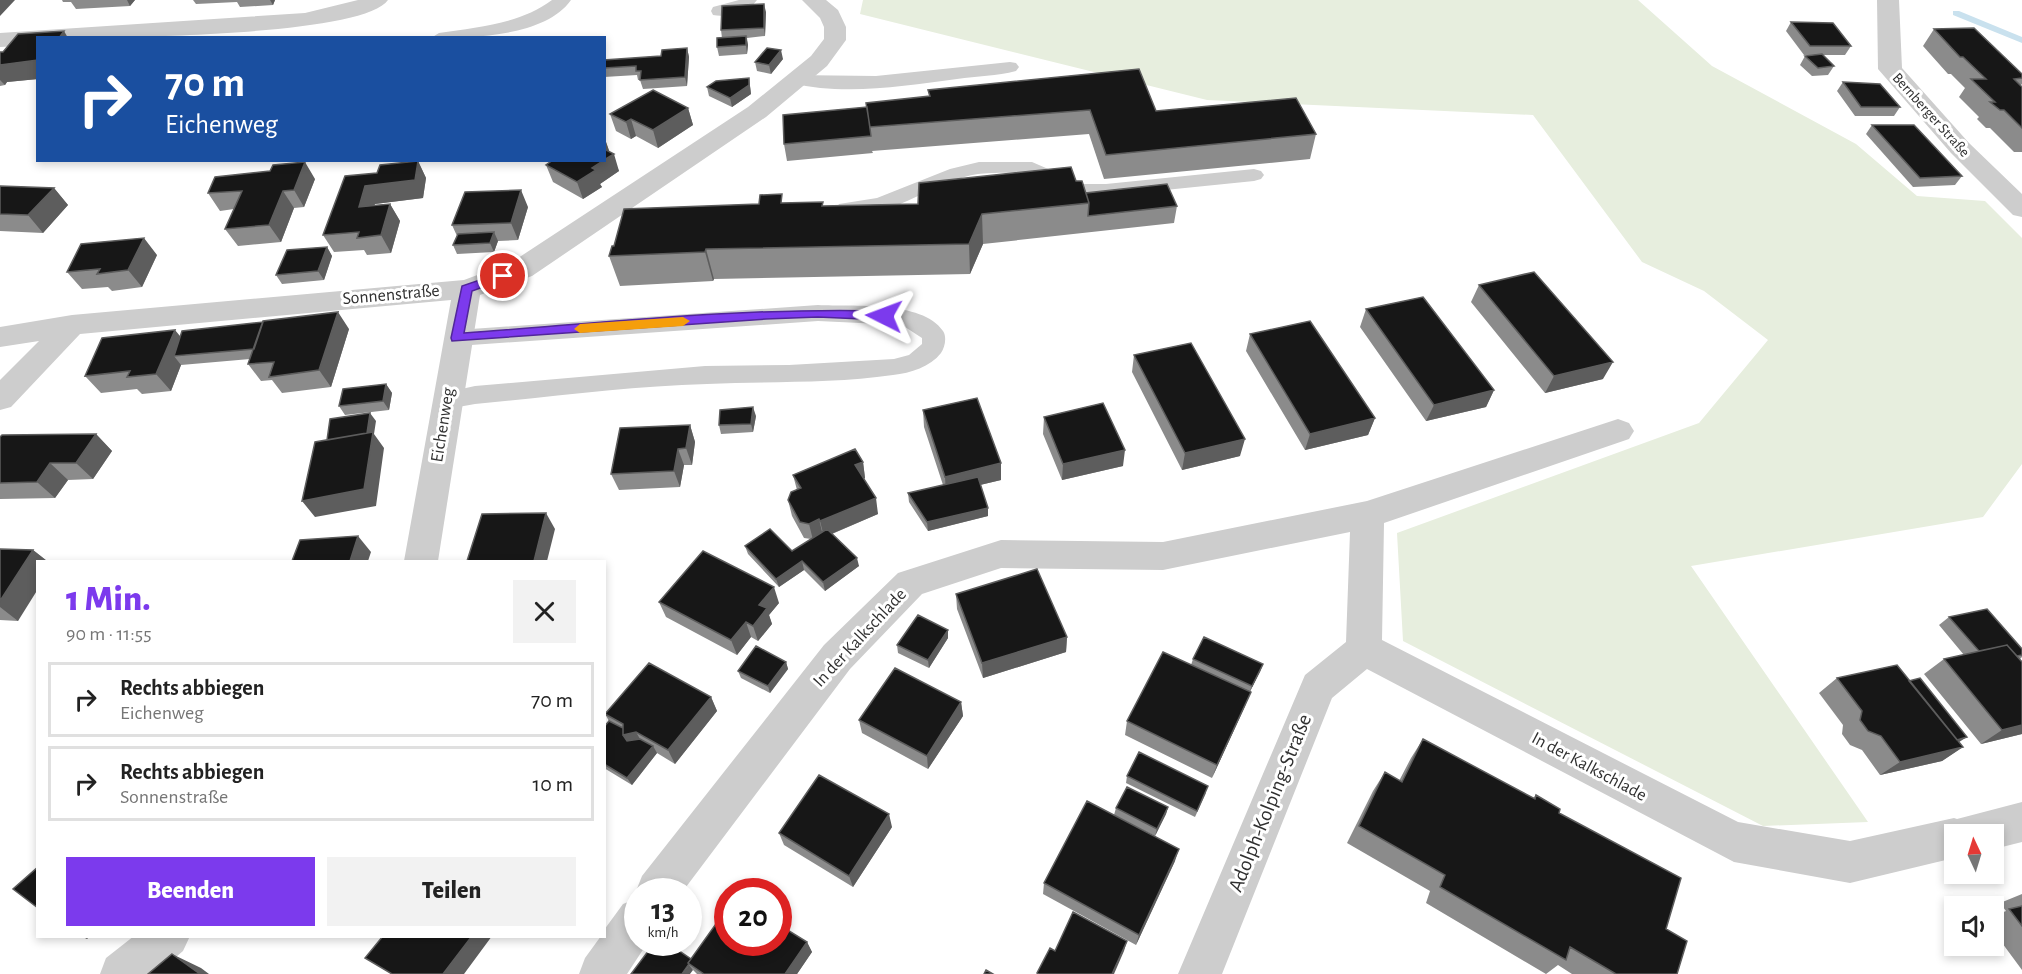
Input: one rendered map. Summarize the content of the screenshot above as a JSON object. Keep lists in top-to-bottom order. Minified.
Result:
{"streets":{"street":["Bernberger Straße","Sonnenstraße","Eichenweg","In der Kalkschlade","Adolph-Kolping-Straße"]},"crossings":[["Sonnenstraße","Eichenweg"],["In der Kalkschlade","Adolph-Kolping-Straße"]],"north":"top","page":{"turn":["70 m","Eichenweg"],"heading":["1 Min.","90 m · 11:55"],"list":[{"name":"Rechts abbiegen","note":"Eichenweg","value":"70 m"},{"name":"Rechts abbiegen","note":"Sonnenstraße","value":"10 m"}],"buttons":["Beenden","Teilen"],"speed":"13 km/h","limit":"20"}}
